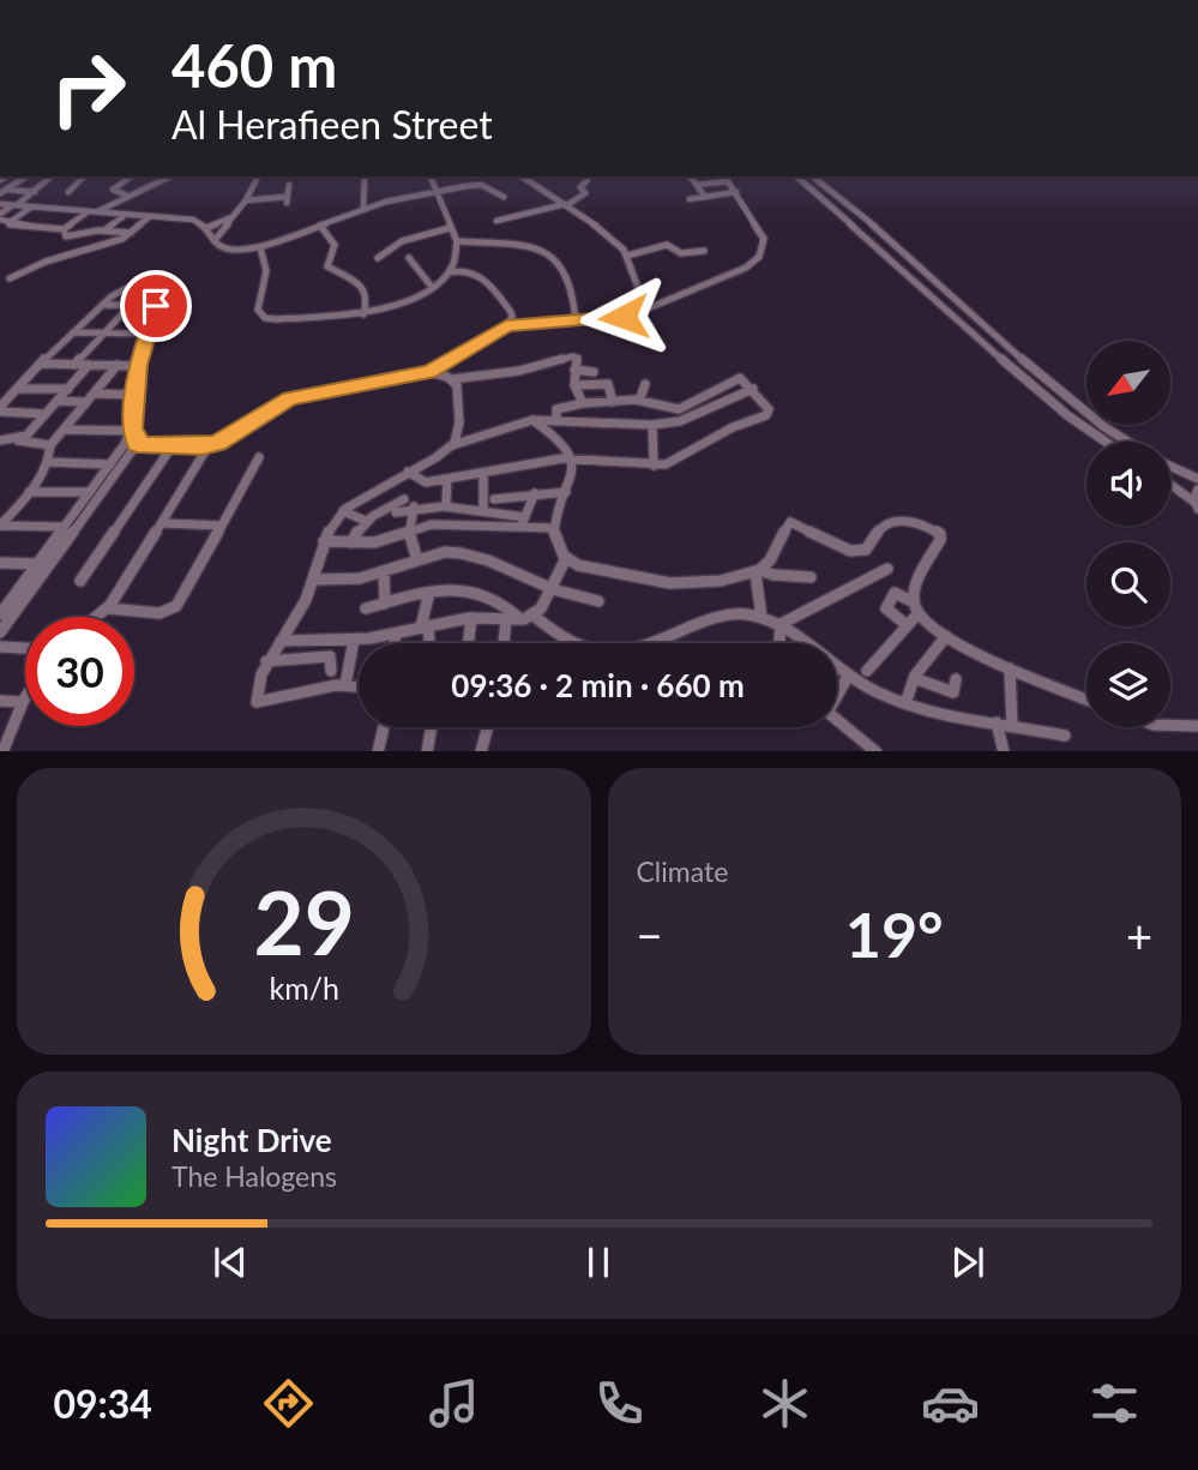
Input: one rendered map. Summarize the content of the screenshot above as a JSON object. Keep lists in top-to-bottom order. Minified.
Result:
{"north":"bottom left","page":{"turn":["460 m","Al Herafieen Street"],"limit":"30","trip":"09:36 · 2 min · 660 m","tile":"Climate","heat":["−","19°","+"],"song":["Night Drive","The Halogens"],"tabs":"09:34","gauge":["29","km/h"]}}
